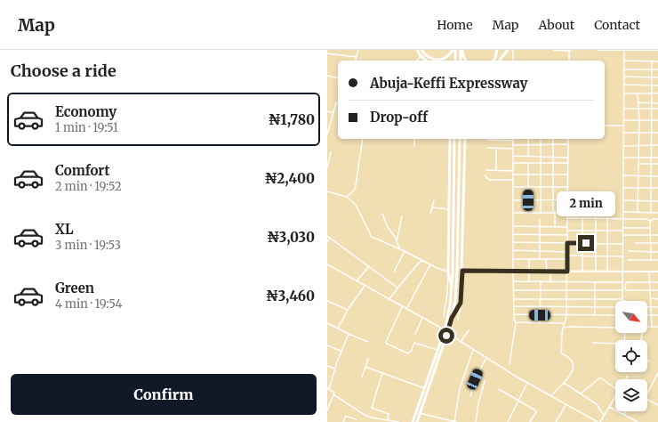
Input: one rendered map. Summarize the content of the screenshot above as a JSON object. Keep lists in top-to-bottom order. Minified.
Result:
{"north":"bottom right","page":{"header":"Map","nav":["Home","Map","About","Contact"],"heading":"Choose a ride","banner":["Abuja-Keffi Expressway","Drop-off"],"list":[{"name":"Economy","note":"1 min · 19:51","value":"₦1,780"},{"name":"Comfort","note":"2 min · 19:52","value":"₦2,400"},{"name":"XL","note":"3 min · 19:53","value":"₦3,030"},{"name":"Green","note":"4 min · 19:54","value":"₦3,460"}],"bubble":"2 min","buttons":"Confirm"}}
